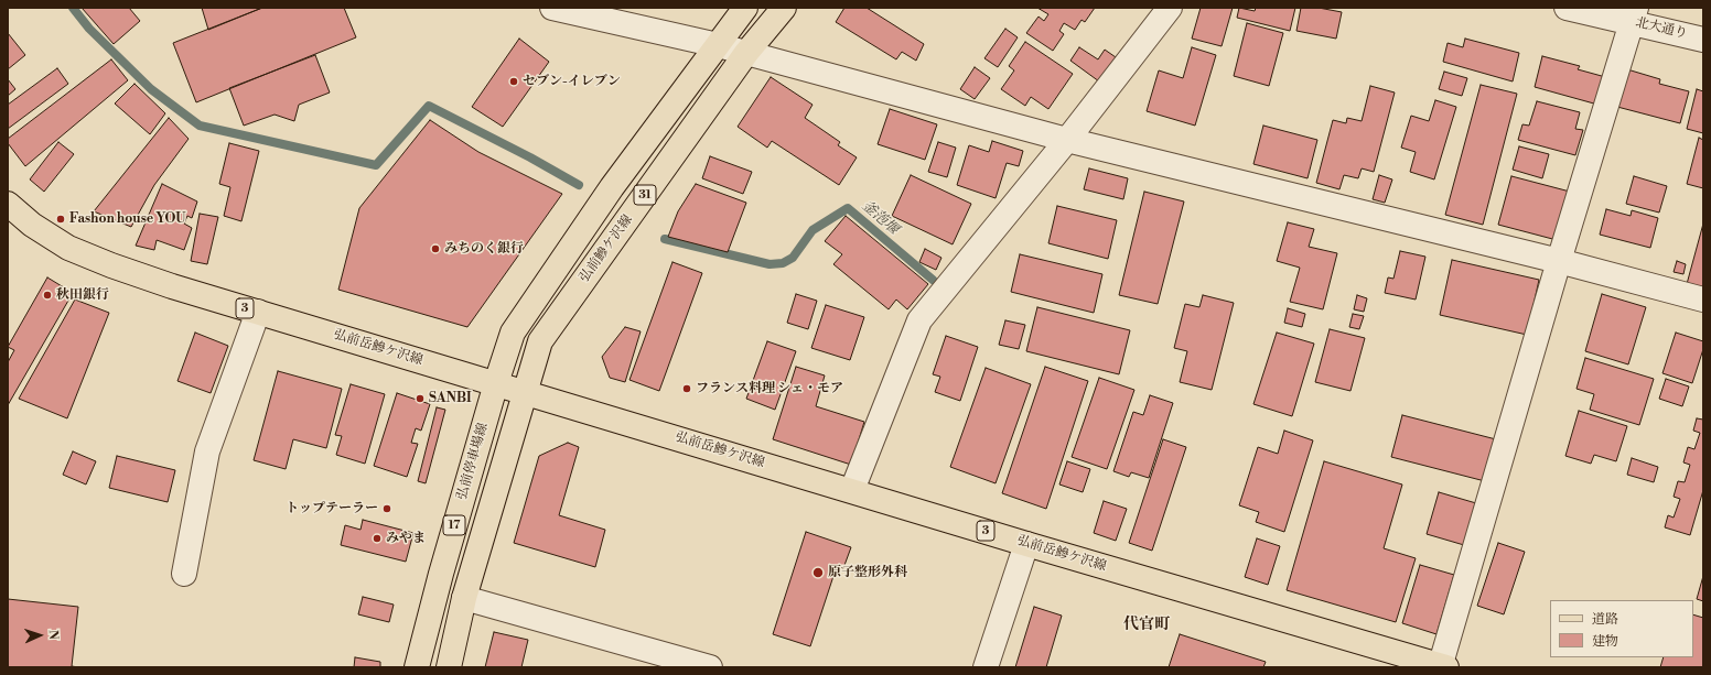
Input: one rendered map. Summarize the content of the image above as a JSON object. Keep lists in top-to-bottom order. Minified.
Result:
{"streets":{"main road":["31","弘前鰺ケ沢線","3","弘前岳鰺ケ沢線","弘前停車場線","17"],"street":["北大通り"]},"crossings":[["31","弘前岳鰺ケ沢線"],["31","弘前停車場線"],["弘前鰺ケ沢線","弘前岳鰺ケ沢線"],["弘前鰺ケ沢線","17"],["弘前岳鰺ケ沢線","弘前停車場線"],["弘前岳鰺ケ沢線","17"]],"districts":["代官町"],"water":["釜萢堰"],"places":["セブン-イレブン","Fashon house YOU","みちのく銀行","秋田銀行","フランス料理 シェ・モア","SANBI","トップテーラー","みやま","原子整形外科"],"legend":["道路","建物"],"north":"right"}
